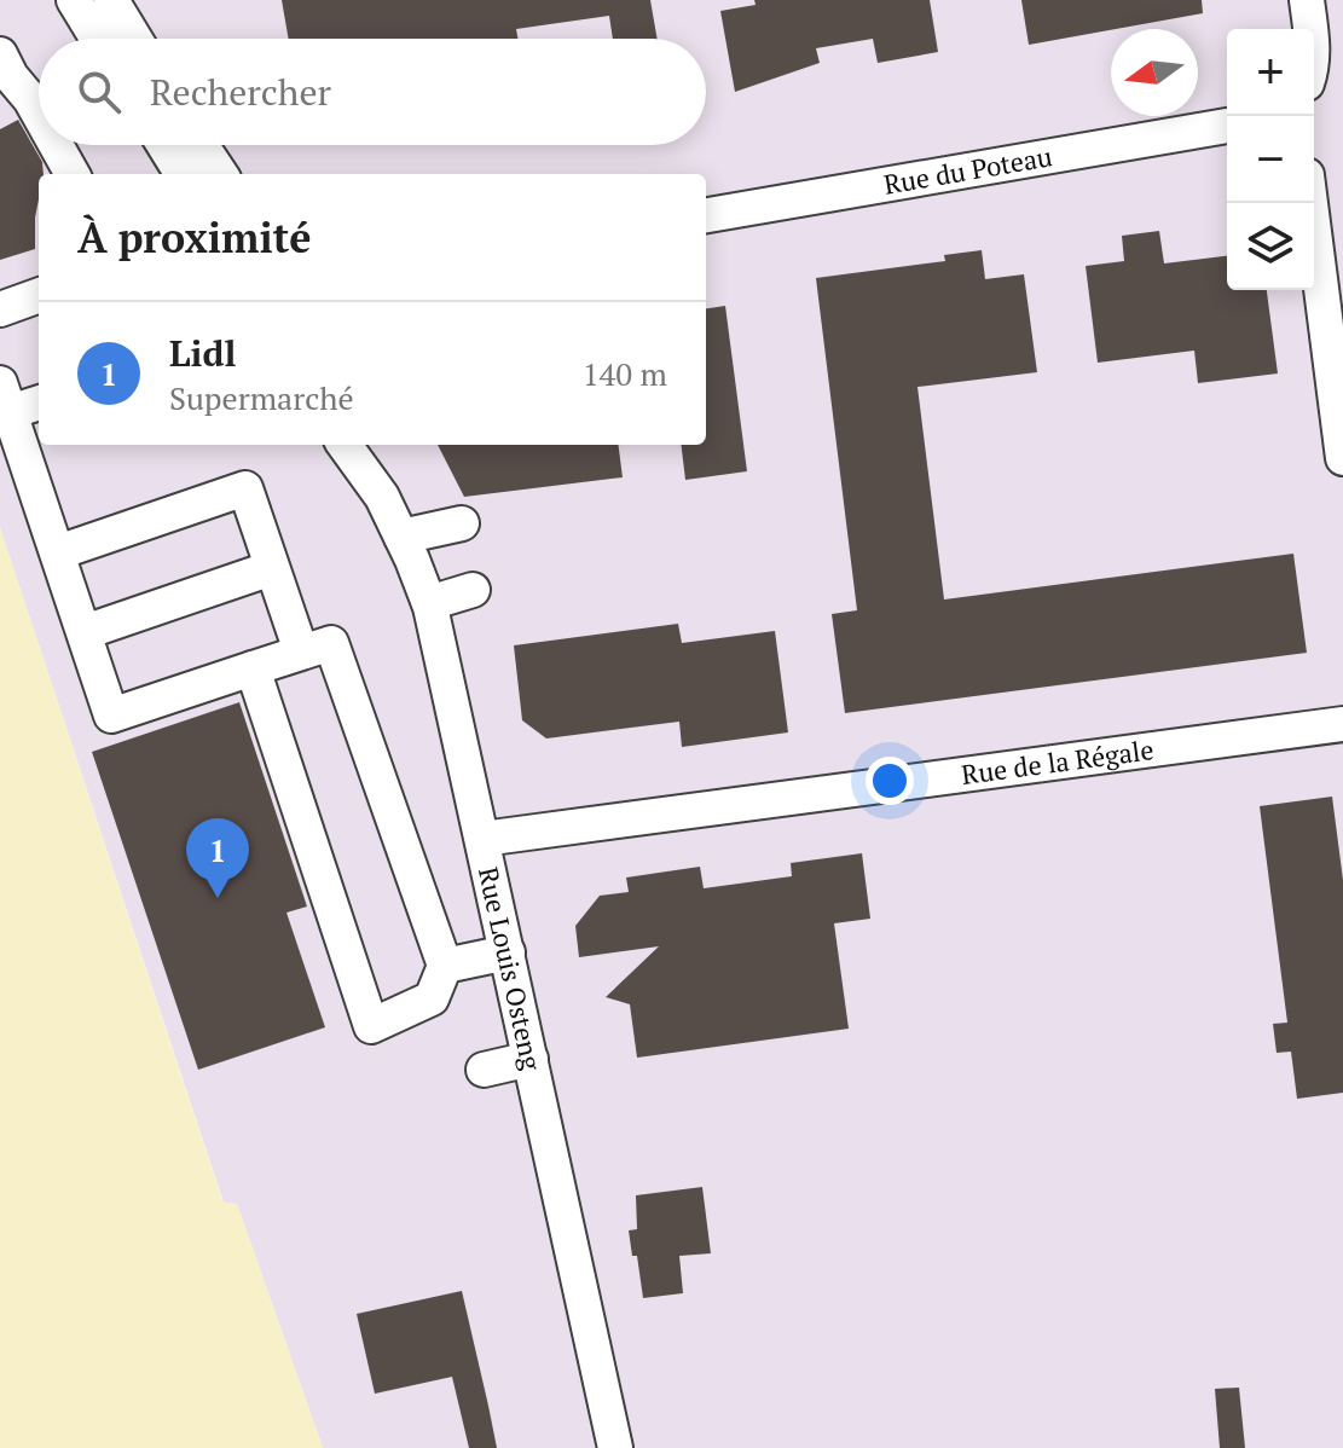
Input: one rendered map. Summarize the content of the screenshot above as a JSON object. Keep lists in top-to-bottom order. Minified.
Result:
{"streets":{"street":["Rue du Poteau","Rue de la Régale","Rue Louis Osteng"]},"crossings":[["Rue de la Régale","Rue Louis Osteng"]],"north":"left","page":{"map_buttons":["+","−"],"search":"Rechercher","heading":"À proximité","list":[{"mark":"1","name":"Lidl","note":"Supermarché","value":"140 m"}],"pins":"1"}}
